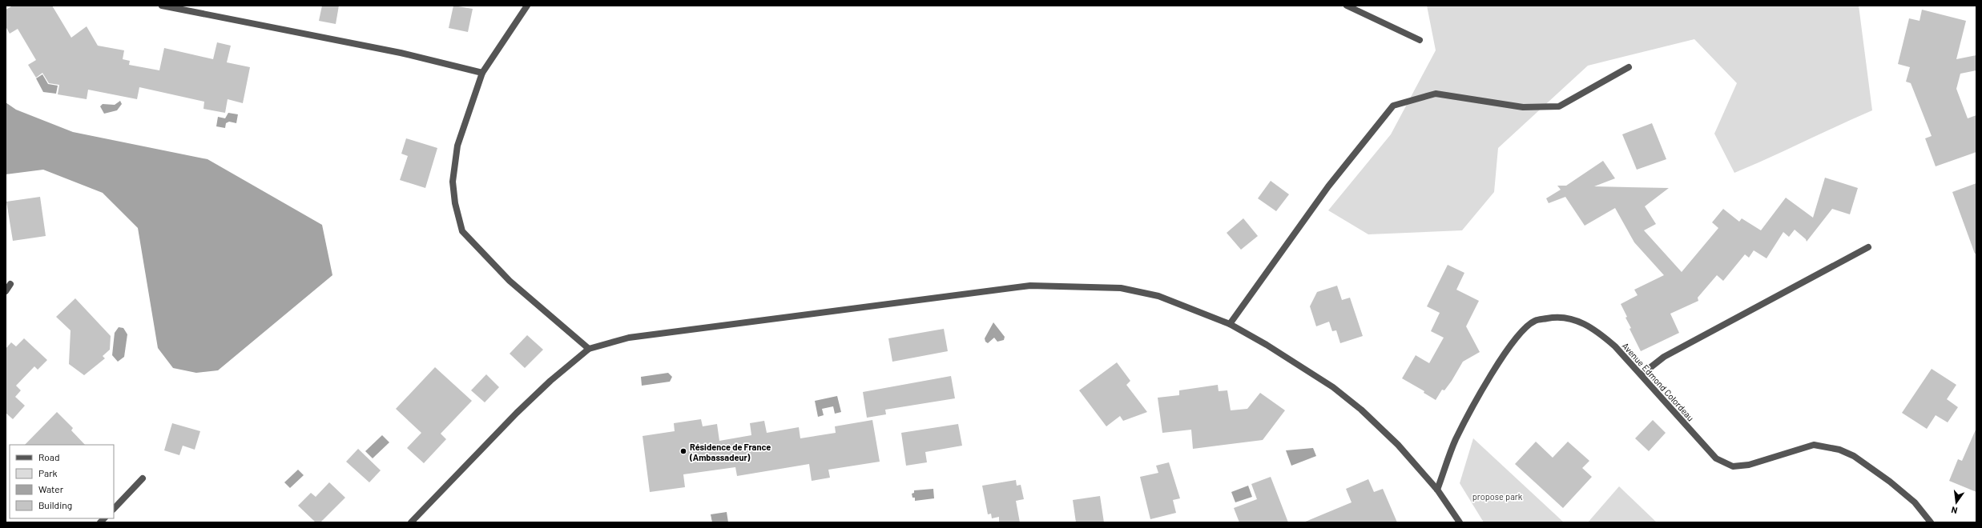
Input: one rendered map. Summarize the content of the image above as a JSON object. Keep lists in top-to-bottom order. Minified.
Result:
{"streets":{"street":["Avenue Edmond Colordeau"]},"parks":["propose park"],"places":["Résidence de France (Ambassadeur)"],"legend":["Road","Park","Water","Building"],"north":"bottom"}
